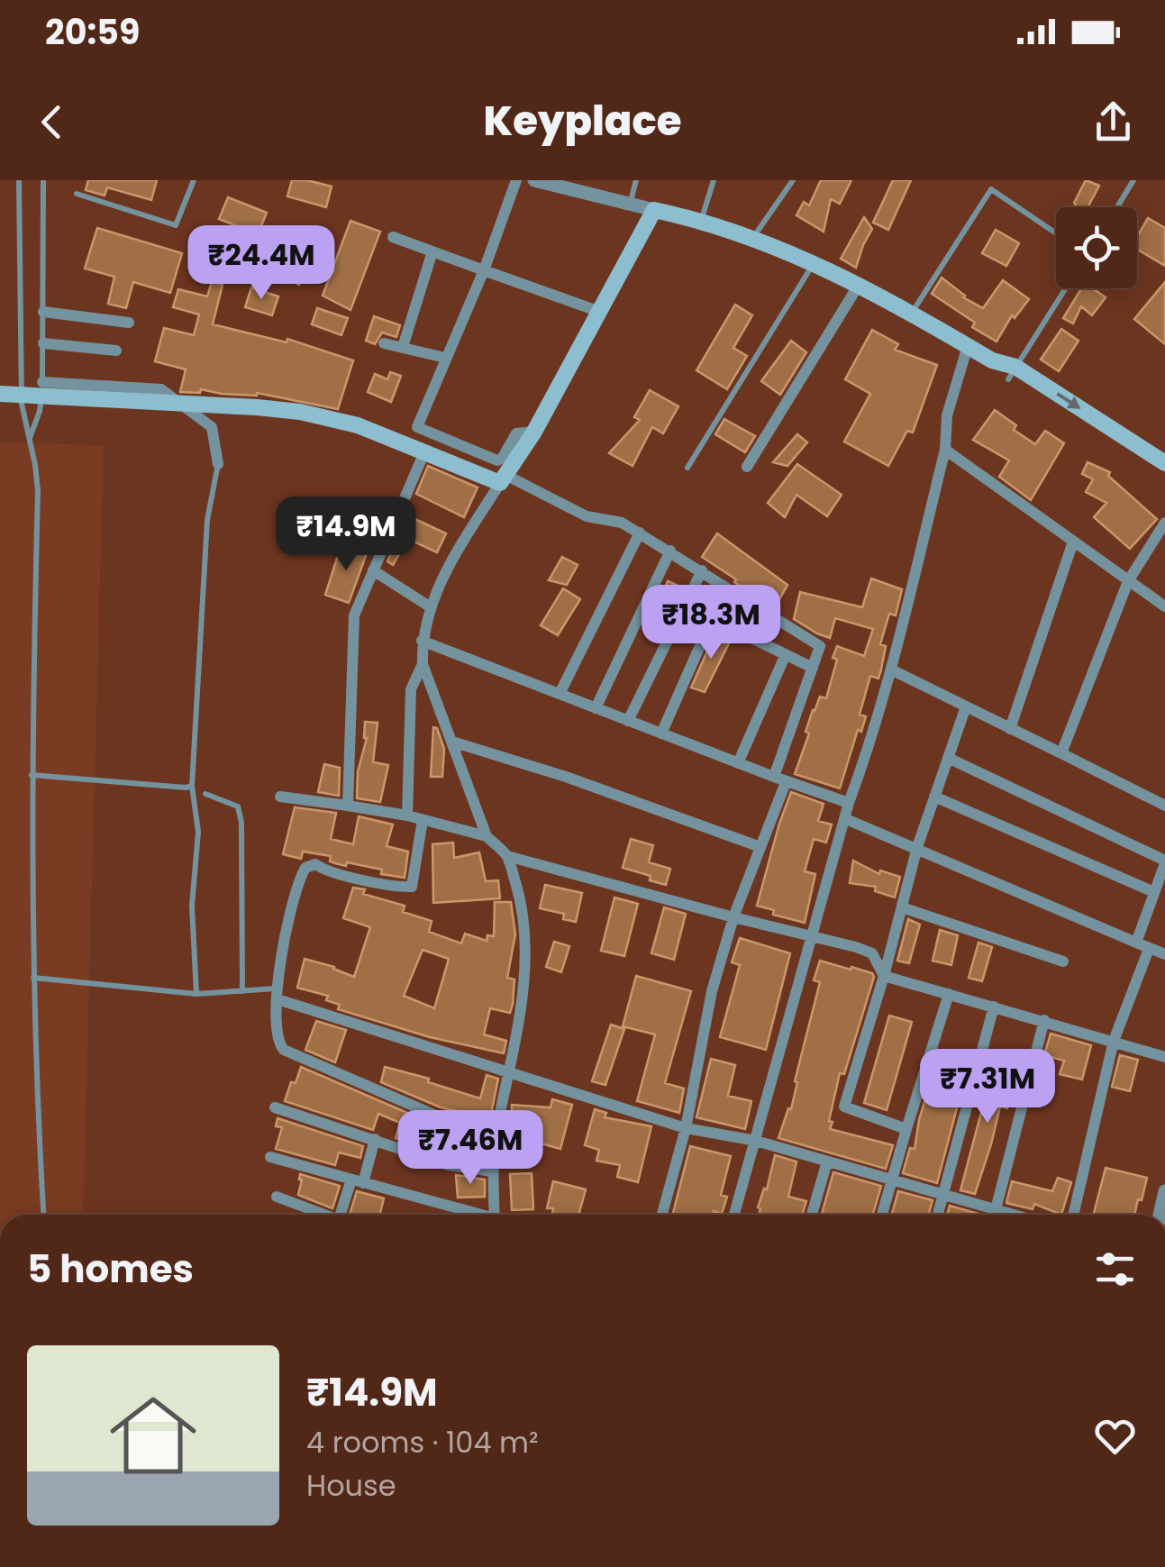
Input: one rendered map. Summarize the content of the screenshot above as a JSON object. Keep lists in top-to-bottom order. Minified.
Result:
{"page":{"status":"20:59","header":"Keyplace","price":["₹24.4M","₹14.9M","₹18.3M","₹7.31M","₹7.46M"],"heading":"5 homes","list":[{"name":"₹14.9M","note":"4 rooms · 104 m² · House"}]}}
